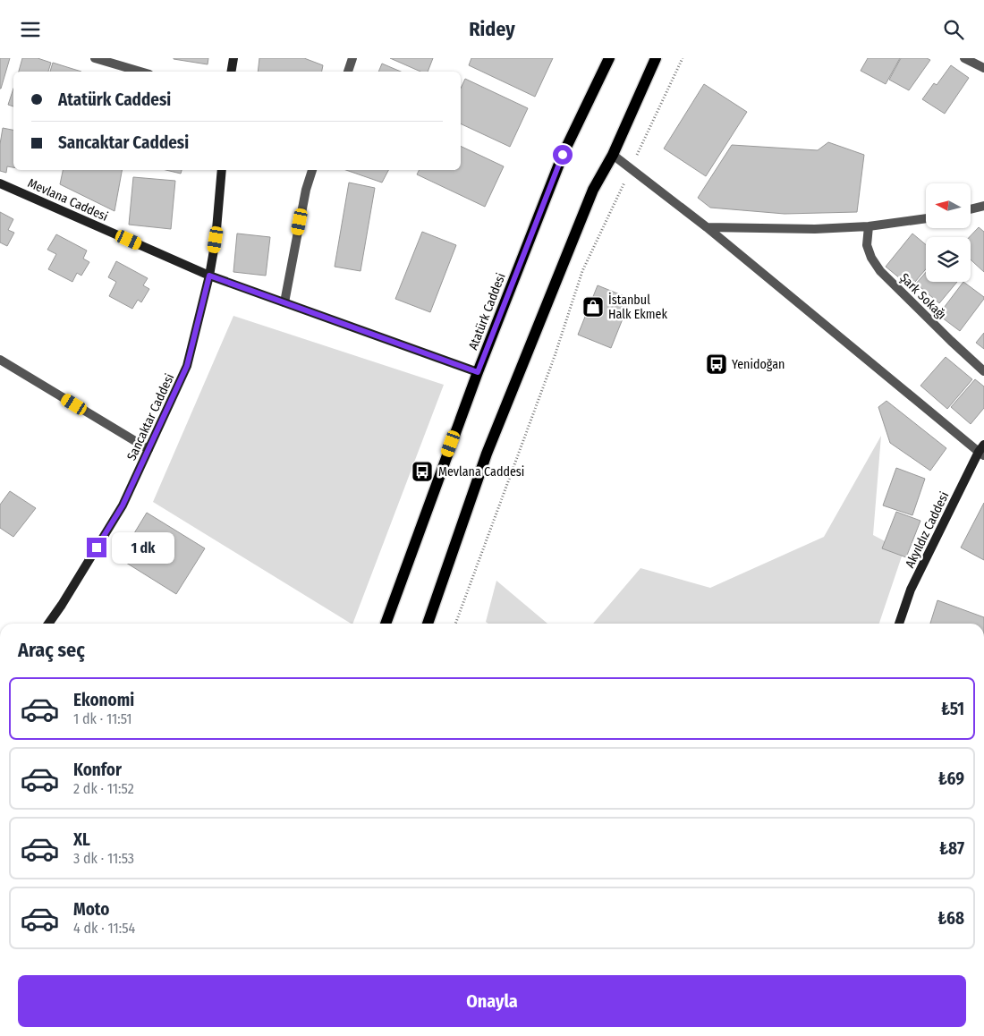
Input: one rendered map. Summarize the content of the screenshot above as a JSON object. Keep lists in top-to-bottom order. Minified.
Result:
{"streets":{"main road":["Atatürk Caddesi"],"street":["Mevlana Caddesi","Şark Sokağı","Sancaktar Caddesi","Akyıldız Caddesi"]},"crossings":[["Mevlana Caddesi","Atatürk Caddesi"],["Mevlana Caddesi","Sancaktar Caddesi"]],"places":{"shop":["İstanbul Halk Ekmek"],"bus stop":["Yenidoğan","Mevlana Caddesi"]},"north":"left","page":{"header":"Ridey","banner":["Atatürk Caddesi","Sancaktar Caddesi"],"bubble":"1 dk","heading":"Araç seç","list":[{"name":"Ekonomi","note":"1 dk · 11:51","value":"₺51"},{"name":"Konfor","note":"2 dk · 11:52","value":"₺69"},{"name":"XL","note":"3 dk · 11:53","value":"₺87"},{"name":"Moto","note":"4 dk · 11:54","value":"₺68"}],"buttons":"Onayla"}}
